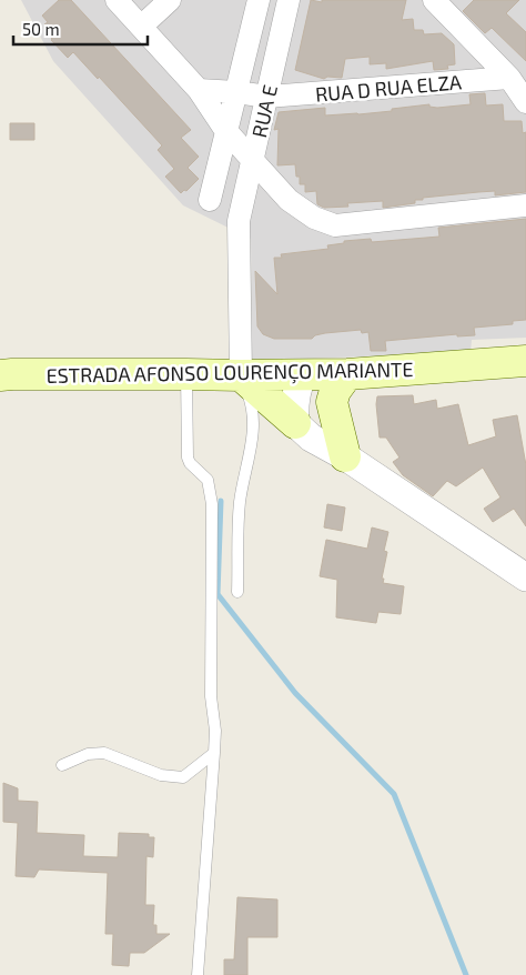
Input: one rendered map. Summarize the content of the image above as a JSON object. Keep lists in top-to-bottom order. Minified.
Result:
{"streets":{"main road":["ESTRADA AFONSO LOURENÇO MARIANTE"],"street":["RUA D RUA ELZA","RUA E"]},"crossings":[["RUA D RUA ELZA","RUA E"],["RUA E","ESTRADA AFONSO LOURENÇO MARIANTE"]],"scale_bar":"50 m"}
